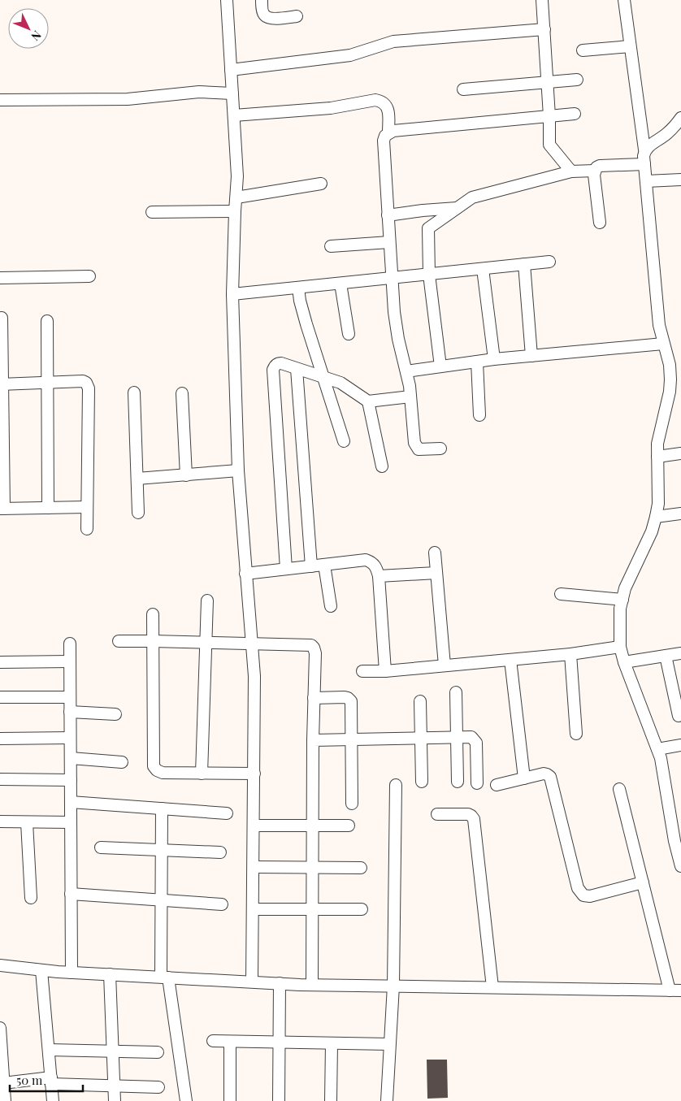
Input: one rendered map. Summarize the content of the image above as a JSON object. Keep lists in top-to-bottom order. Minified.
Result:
{"scale_bar":"50 m","north":"bottom right"}
